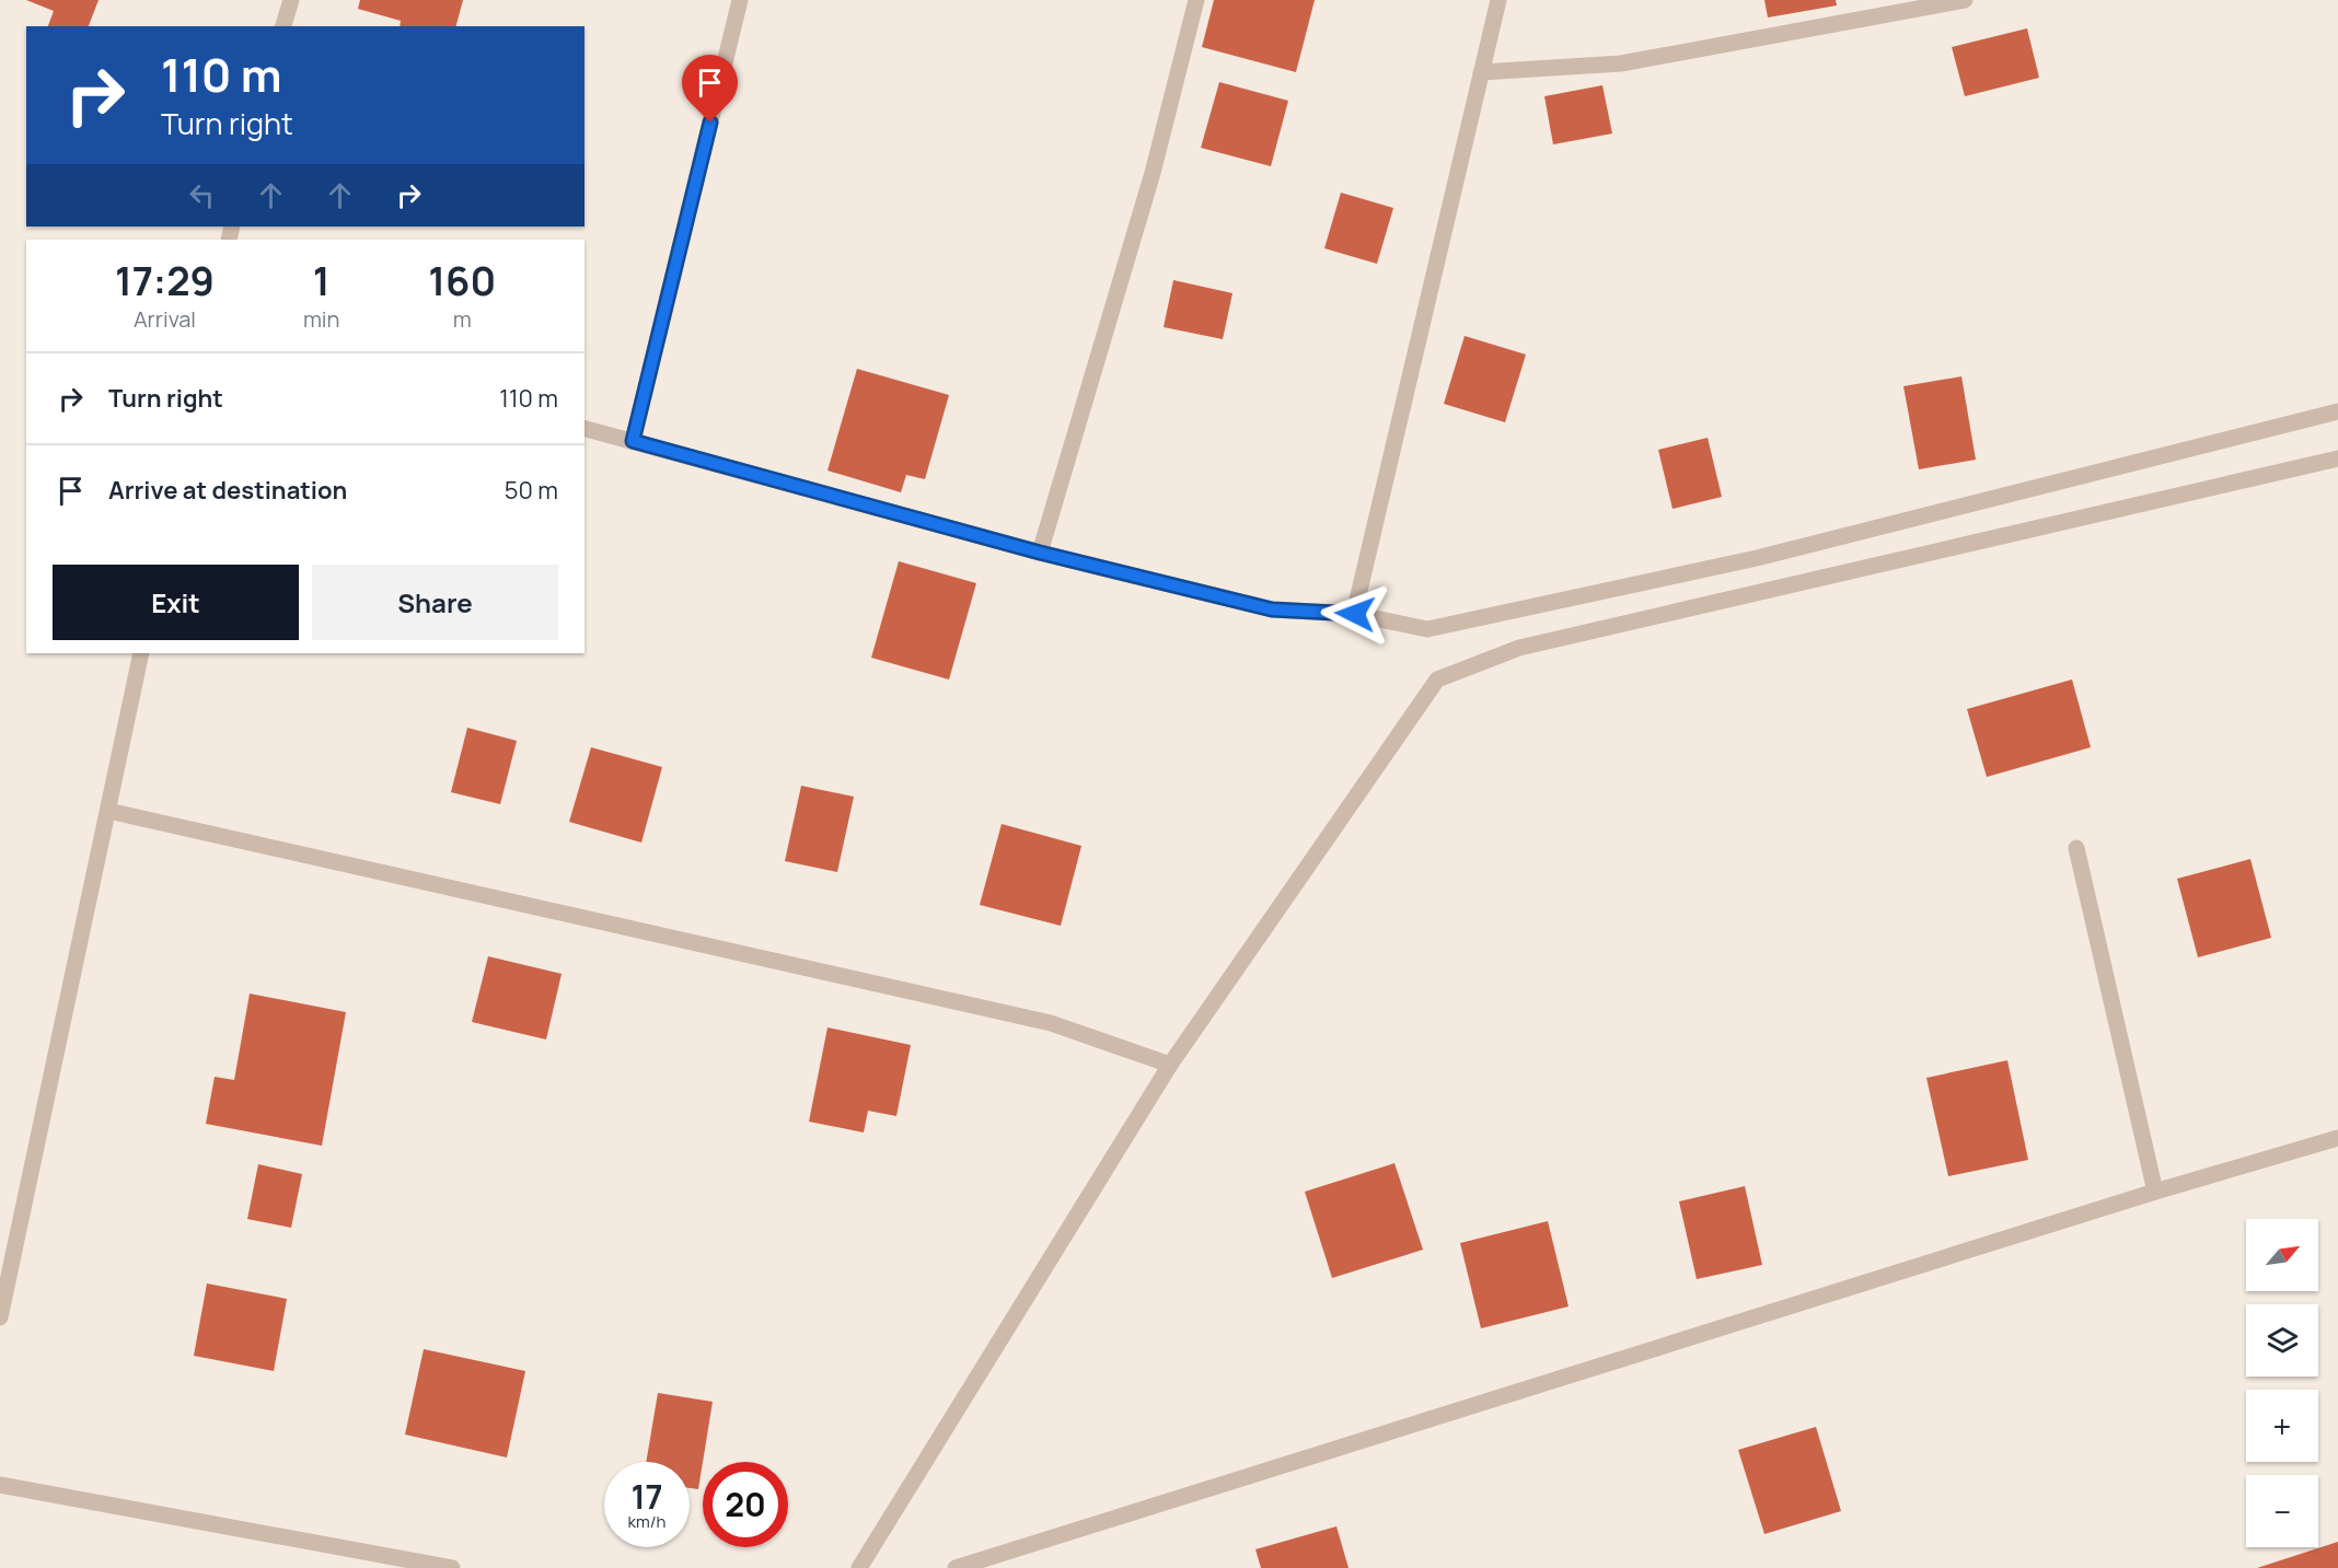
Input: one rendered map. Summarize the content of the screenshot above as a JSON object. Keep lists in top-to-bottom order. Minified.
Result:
{"north":"top right","page":{"turn":["110 m","Turn right"],"eta":["17:29","Arrival","1","min","160","m"],"list":[{"name":"Turn right","value":"110 m"},{"name":"Arrive at destination","value":"50 m"}],"buttons":["Exit","Share"],"map_buttons":["+","−"],"speed":"17 km/h","limit":"20"}}
